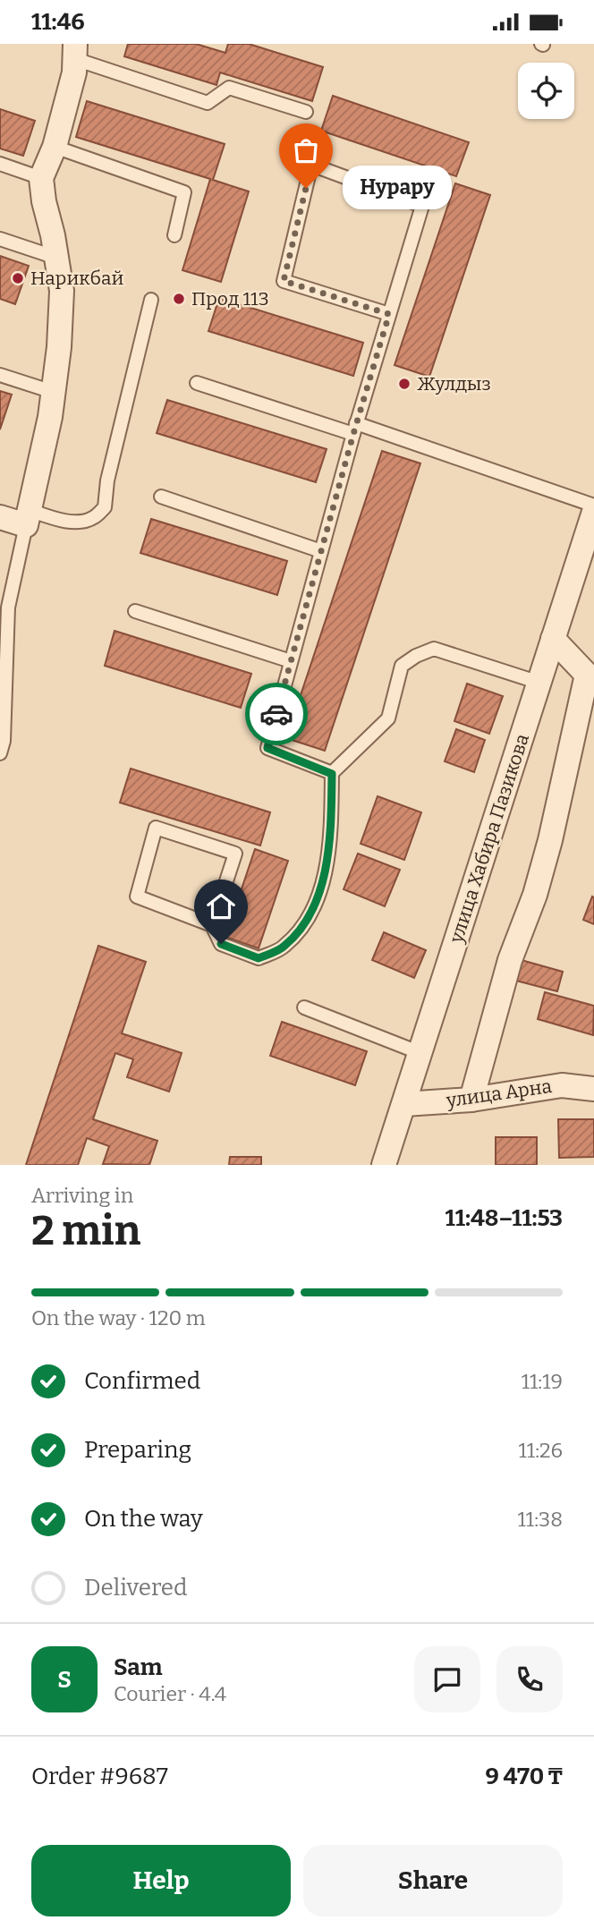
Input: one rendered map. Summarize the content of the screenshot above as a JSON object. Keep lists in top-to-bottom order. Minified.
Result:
{"streets":{"street":["улица Хабира Пазикова","улица Арна"]},"crossings":[["улица Хабира Пазикова","улица Арна"]],"places":["Нурару","Нарикбай","Прод 113","Жулдыз"],"page":{"status":"11:46","bubble":"Нурару","heading":["2 min","Arriving in","11:48–11:53"],"panel":["Sam","Courier · 4.4","Order #9687","9 470 ₸"],"bar":"On the way · 120 m","list":[["Confirmed","11:19"],["Preparing","11:26"],["On the way","11:38"],"Delivered"],"round":"S","buttons":["Help","Share"]}}
